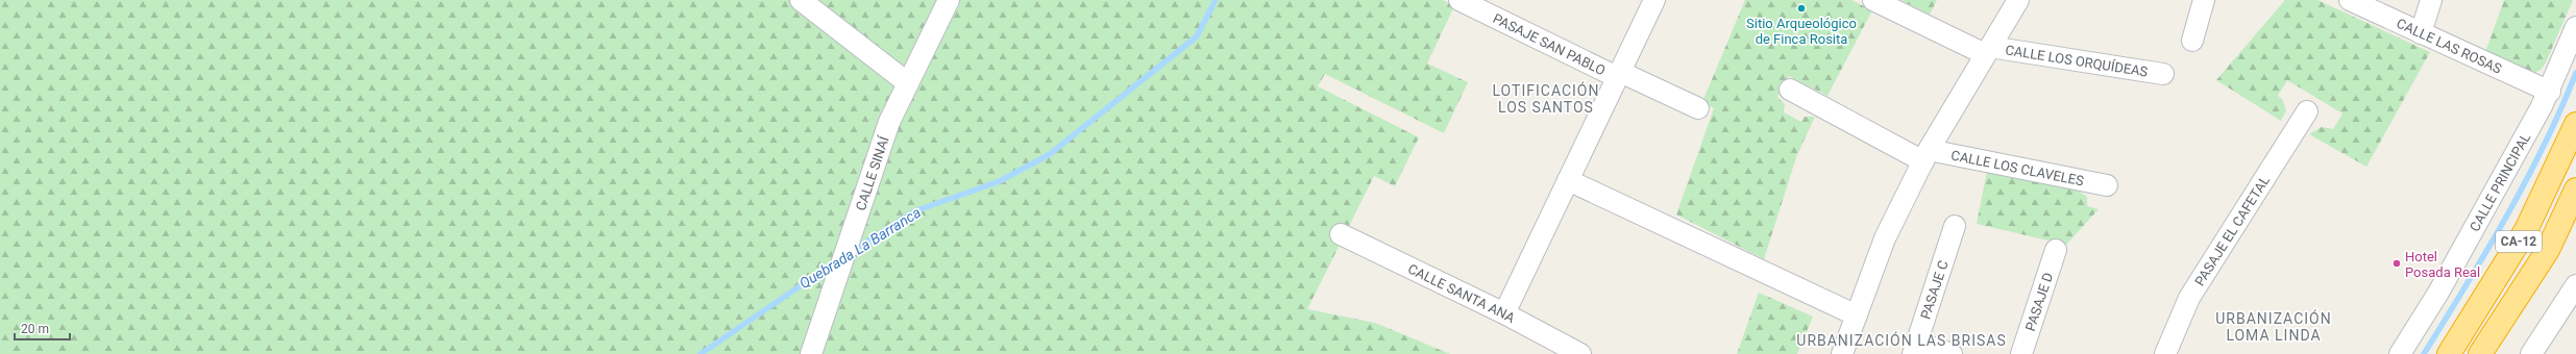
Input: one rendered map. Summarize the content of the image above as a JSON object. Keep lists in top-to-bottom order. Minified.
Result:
{"streets":{"highway":["CA-12"],"street":["PASAJE SAN PABLO","CALLE LAS ROSAS","CALLE LOS ORQUÍDEAS","CALLE LOS CLAVELES","CALLE SINAÍ","CALLE PRINCIPAL","PASAJE EL CAFETAL","PASAJE C","CALLE SANTA ANA","PASAJE D"]},"crossings":[["CALLE LAS ROSAS","CALLE PRINCIPAL"]],"districts":["LOTIFICACIÓN LOS SANTOS","URBANIZACIÓN LOMA LINDA","URBANIZACIÓN LAS BRISAS"],"water":["Quebrada La Barranca"],"places":["Sitio Arqueológico de Finca Rosita","Hotel Posada Real"],"scale_bar":"20 m"}
